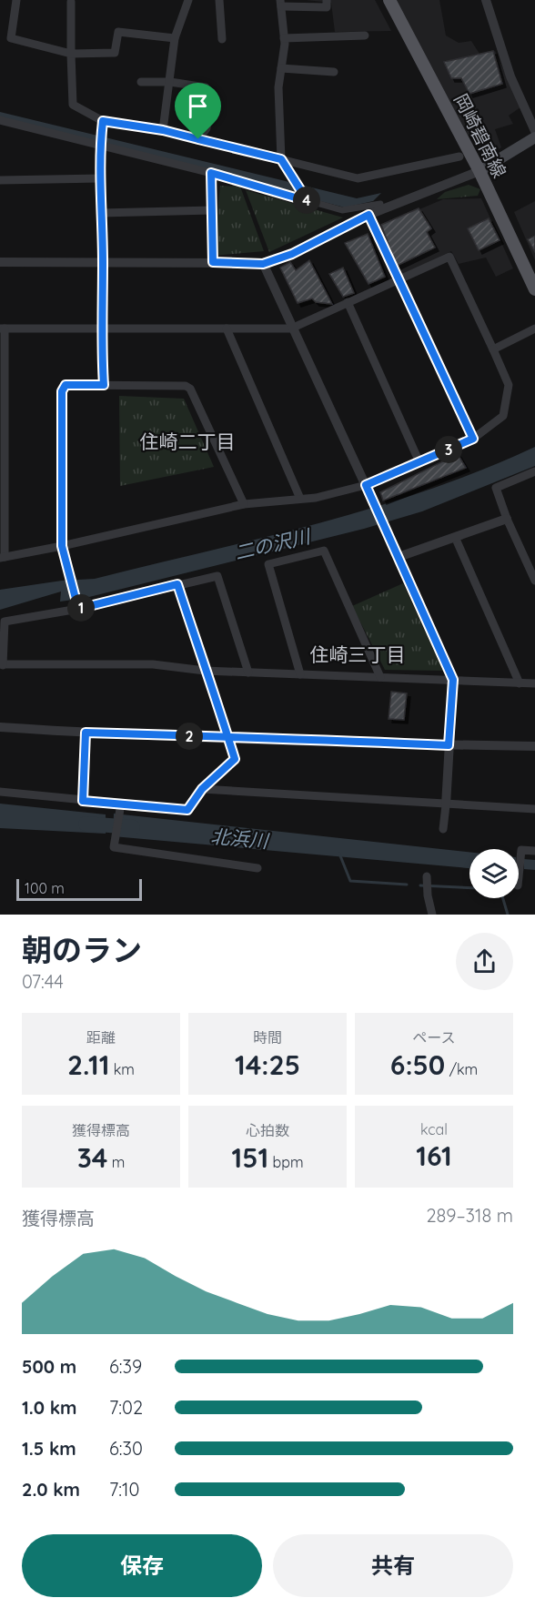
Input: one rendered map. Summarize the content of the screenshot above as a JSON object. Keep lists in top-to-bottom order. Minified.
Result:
{"streets":{"main road":["岡崎碧南線"]},"districts":["住崎二丁目","住崎三丁目"],"water":["二の沢川","北浜川"],"scale_bar":"100 m","page":{"pins":["4","3","1","2"],"scale":"100 m","heading":["朝のラン","07:44"],"stats":[["距離","2.11 km"],["時間","14:25"],["ペース","6:50 /km"],["獲得標高","34 m"],["心拍数","151 bpm"],["kcal","161"]],"chart":["獲得標高","289–318 m"],"list":[{"name":"500 m","note":"6:39"},{"name":"1.0 km","note":"7:02"},{"name":"1.5 km","note":"6:30"},{"name":"2.0 km","note":"7:10"}],"buttons":["保存","共有"]}}
